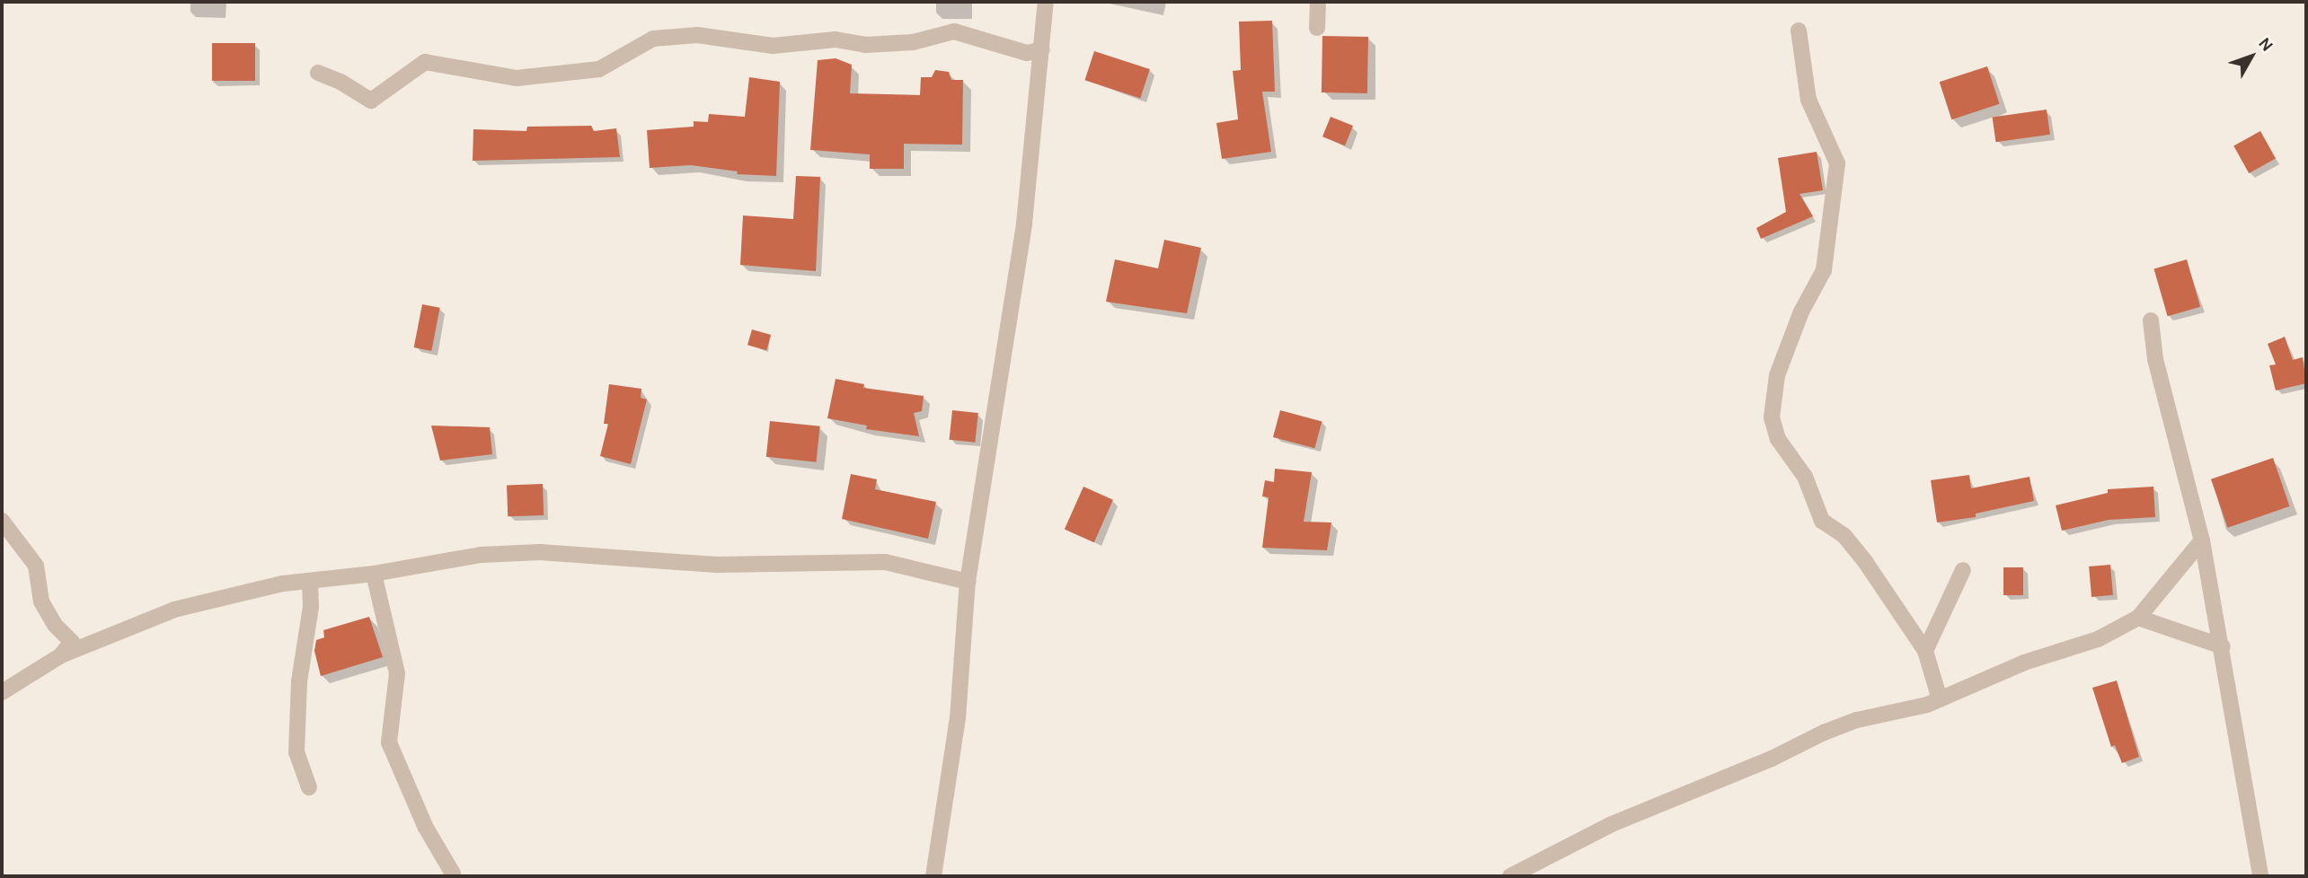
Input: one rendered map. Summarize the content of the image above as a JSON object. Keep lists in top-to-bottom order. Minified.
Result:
{"north":"top right"}
